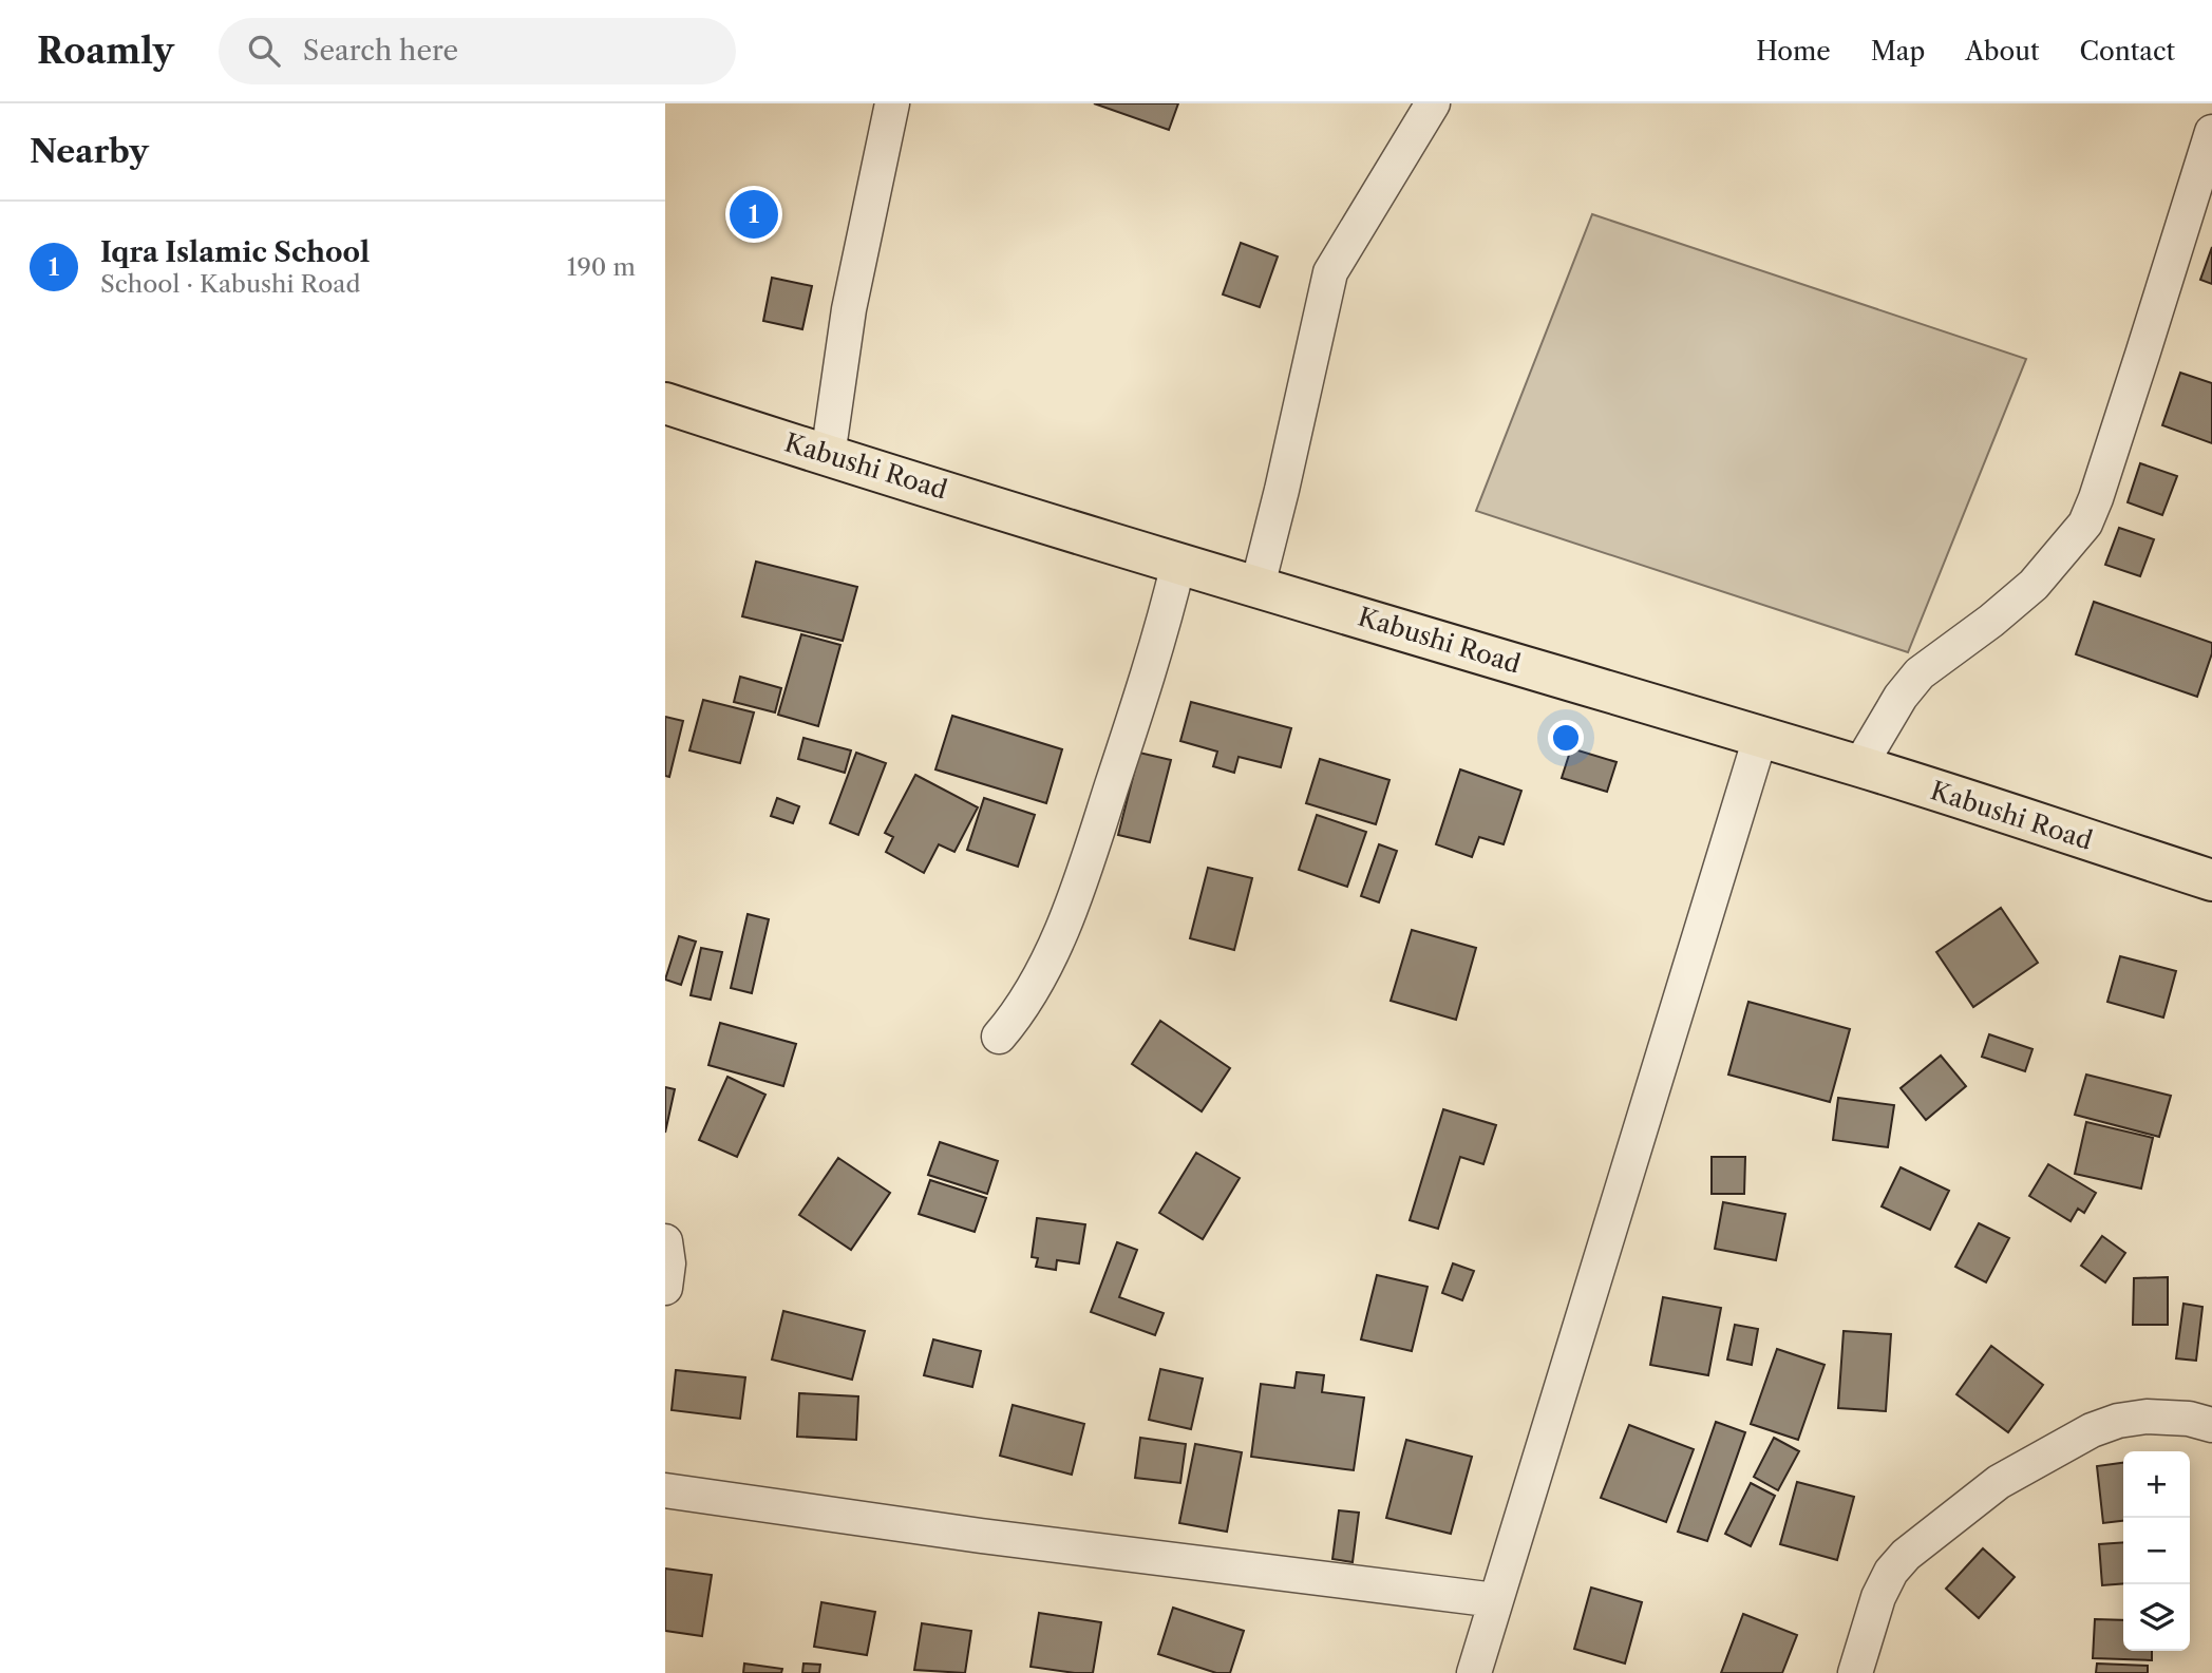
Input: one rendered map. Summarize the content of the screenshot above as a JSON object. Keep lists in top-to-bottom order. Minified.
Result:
{"streets":{"main road":["Kabushi Road"]},"page":{"header":"Roamly","search":"Search here","nav":["Home","Map","About","Contact"],"heading":"Nearby","pins":"1","list":[{"mark":"1","name":"Iqra Islamic School","note":"School · Kabushi Road","value":"190 m"}],"map_buttons":["+","−"]}}
